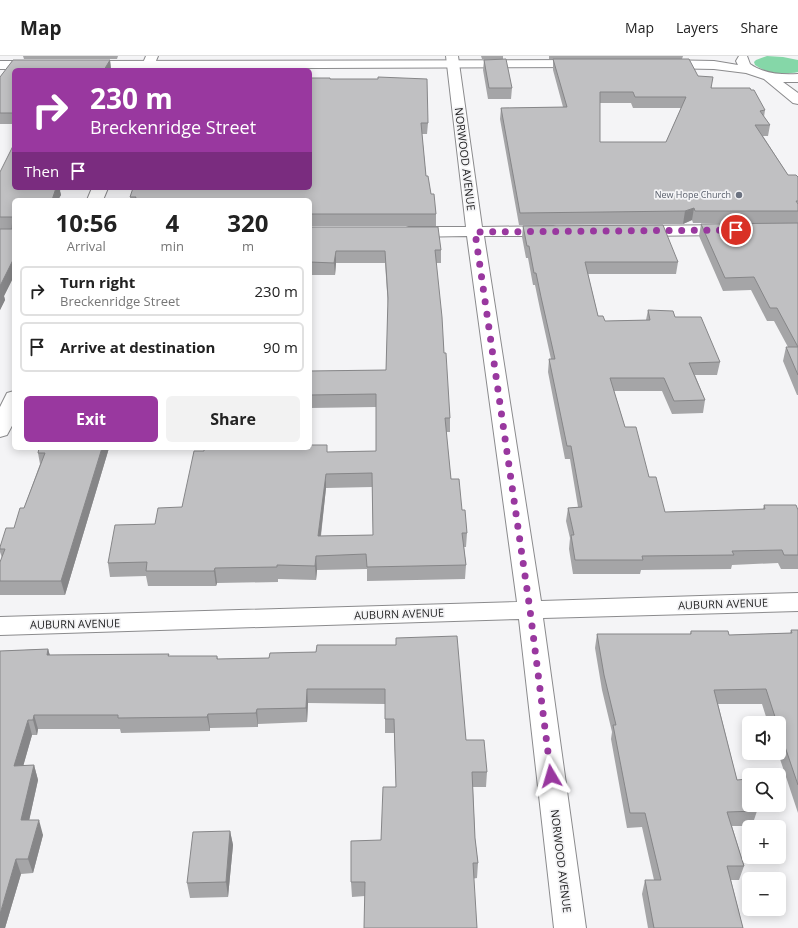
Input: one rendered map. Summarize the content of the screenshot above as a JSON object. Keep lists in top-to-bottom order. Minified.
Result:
{"streets":{"street":["NORWOOD AVENUE","AUBURN AVENUE"]},"crossings":[["NORWOOD AVENUE","AUBURN AVENUE"]],"places":["New Hope Church"],"page":{"header":"Map","nav":["Map","Layers","Share"],"turn":["230 m","Breckenridge Street"],"then":"Then","eta":["10:56","Arrival","4","min","320","m"],"list":[{"name":"Turn right","note":"Breckenridge Street","value":"230 m"},{"name":"Arrive at destination","value":"90 m"}],"buttons":["Exit","Share"],"map_buttons":["+","−"]}}
